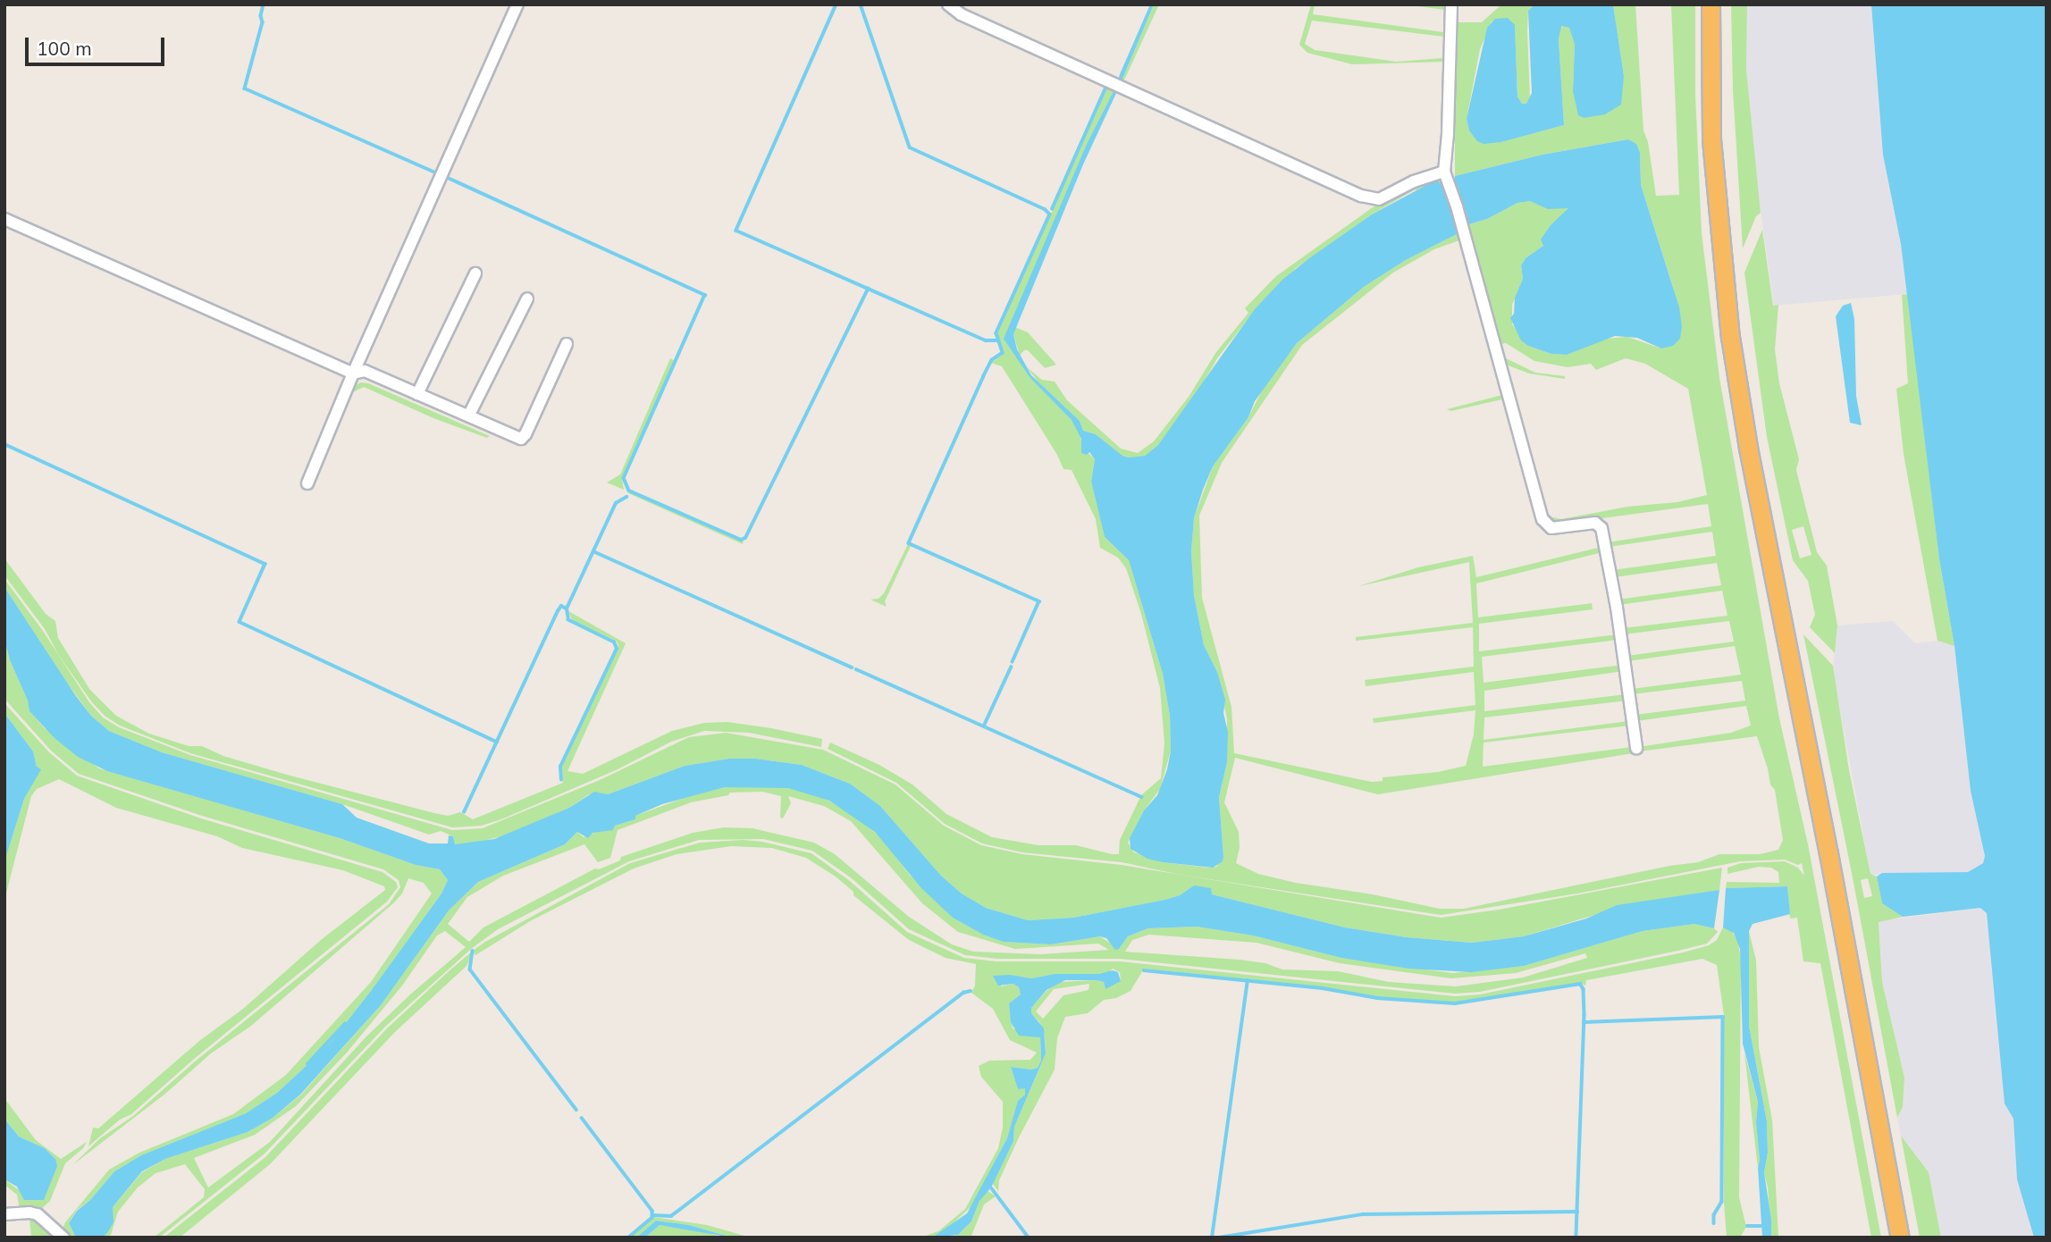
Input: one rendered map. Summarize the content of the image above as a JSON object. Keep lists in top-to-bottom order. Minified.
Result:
{"scale_bar":"100 m"}
